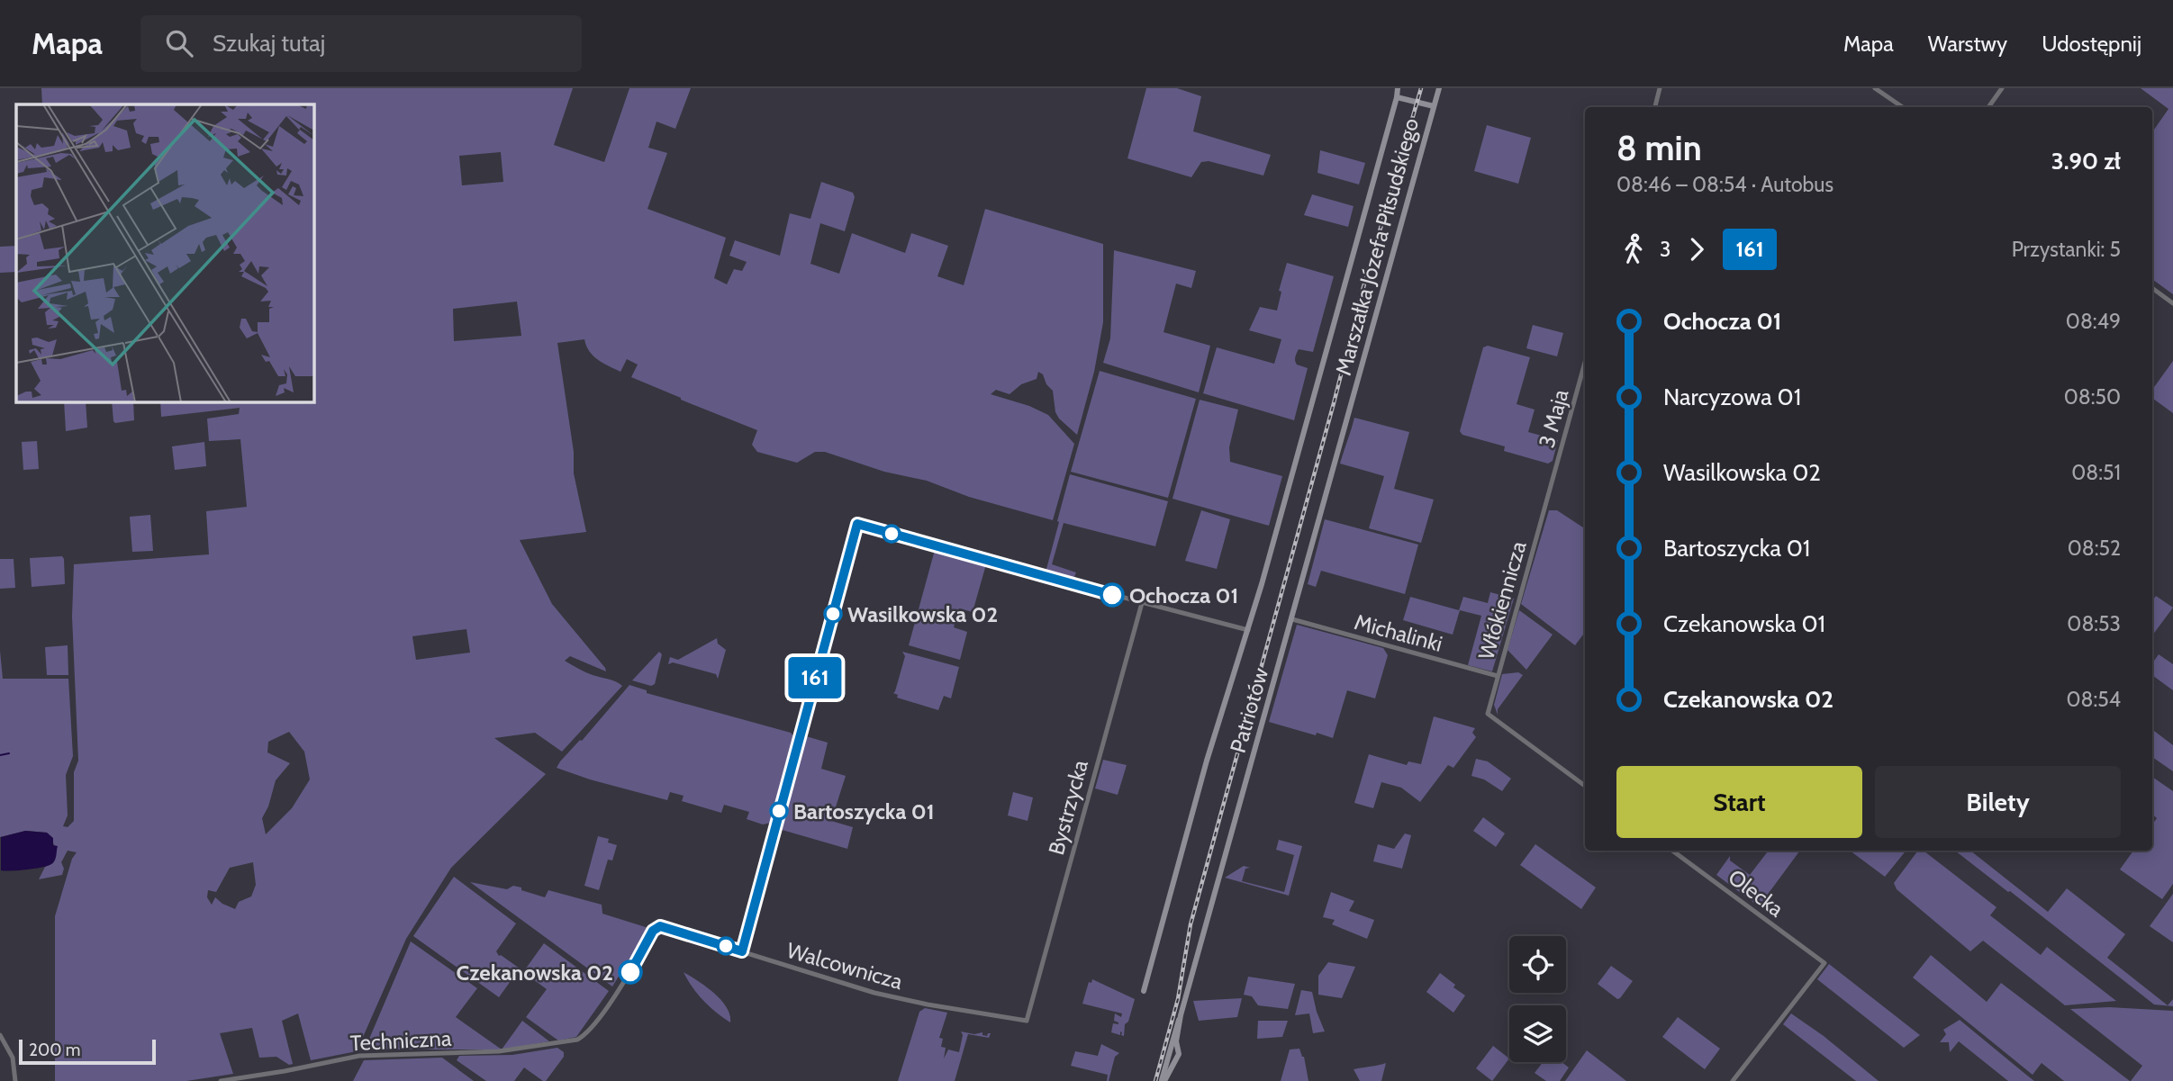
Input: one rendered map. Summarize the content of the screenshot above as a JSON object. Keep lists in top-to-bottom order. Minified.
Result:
{"streets":{"main road":["Marszałka Józefa Piłsudskiego","Patriotów"],"street":["3 Maja","Włókiennicza","Michalinki","Bystrzycka","Olecka","Walcownicza","Techniczna"]},"crossings":[["Marszałka Józefa Piłsudskiego","Patriotów"],["3 Maja","Włókiennicza"],["Włókiennicza","Michalinki"],["Michalinki","Patriotów"],["Bystrzycka","Walcownicza"],["Walcownicza","Techniczna"]],"places":["Ochocza 01","Wasilkowska 02","Bartoszycka 01","Czekanowska 02"],"lines":["bus line 161"],"scale_bar":"200 m","page":{"header":"Mapa","search":"Szukaj tutaj","nav":["Mapa","Warstwy","Udostępnij"],"on_map":"161","heading":["8 min","08:46 – 08:54 · Autobus","3.90 zł"],"legs":["3","161","Przystanki: 5"],"list":[{"name":"Ochocza 01","value":"08:49"},{"name":"Narcyzowa 01","value":"08:50"},{"name":"Wasilkowska 02","value":"08:51"},{"name":"Bartoszycka 01","value":"08:52"},{"name":"Czekanowska 01","value":"08:53"},{"name":"Czekanowska 02","value":"08:54"}],"buttons":["Start","Bilety"],"scale":"200 m"}}
